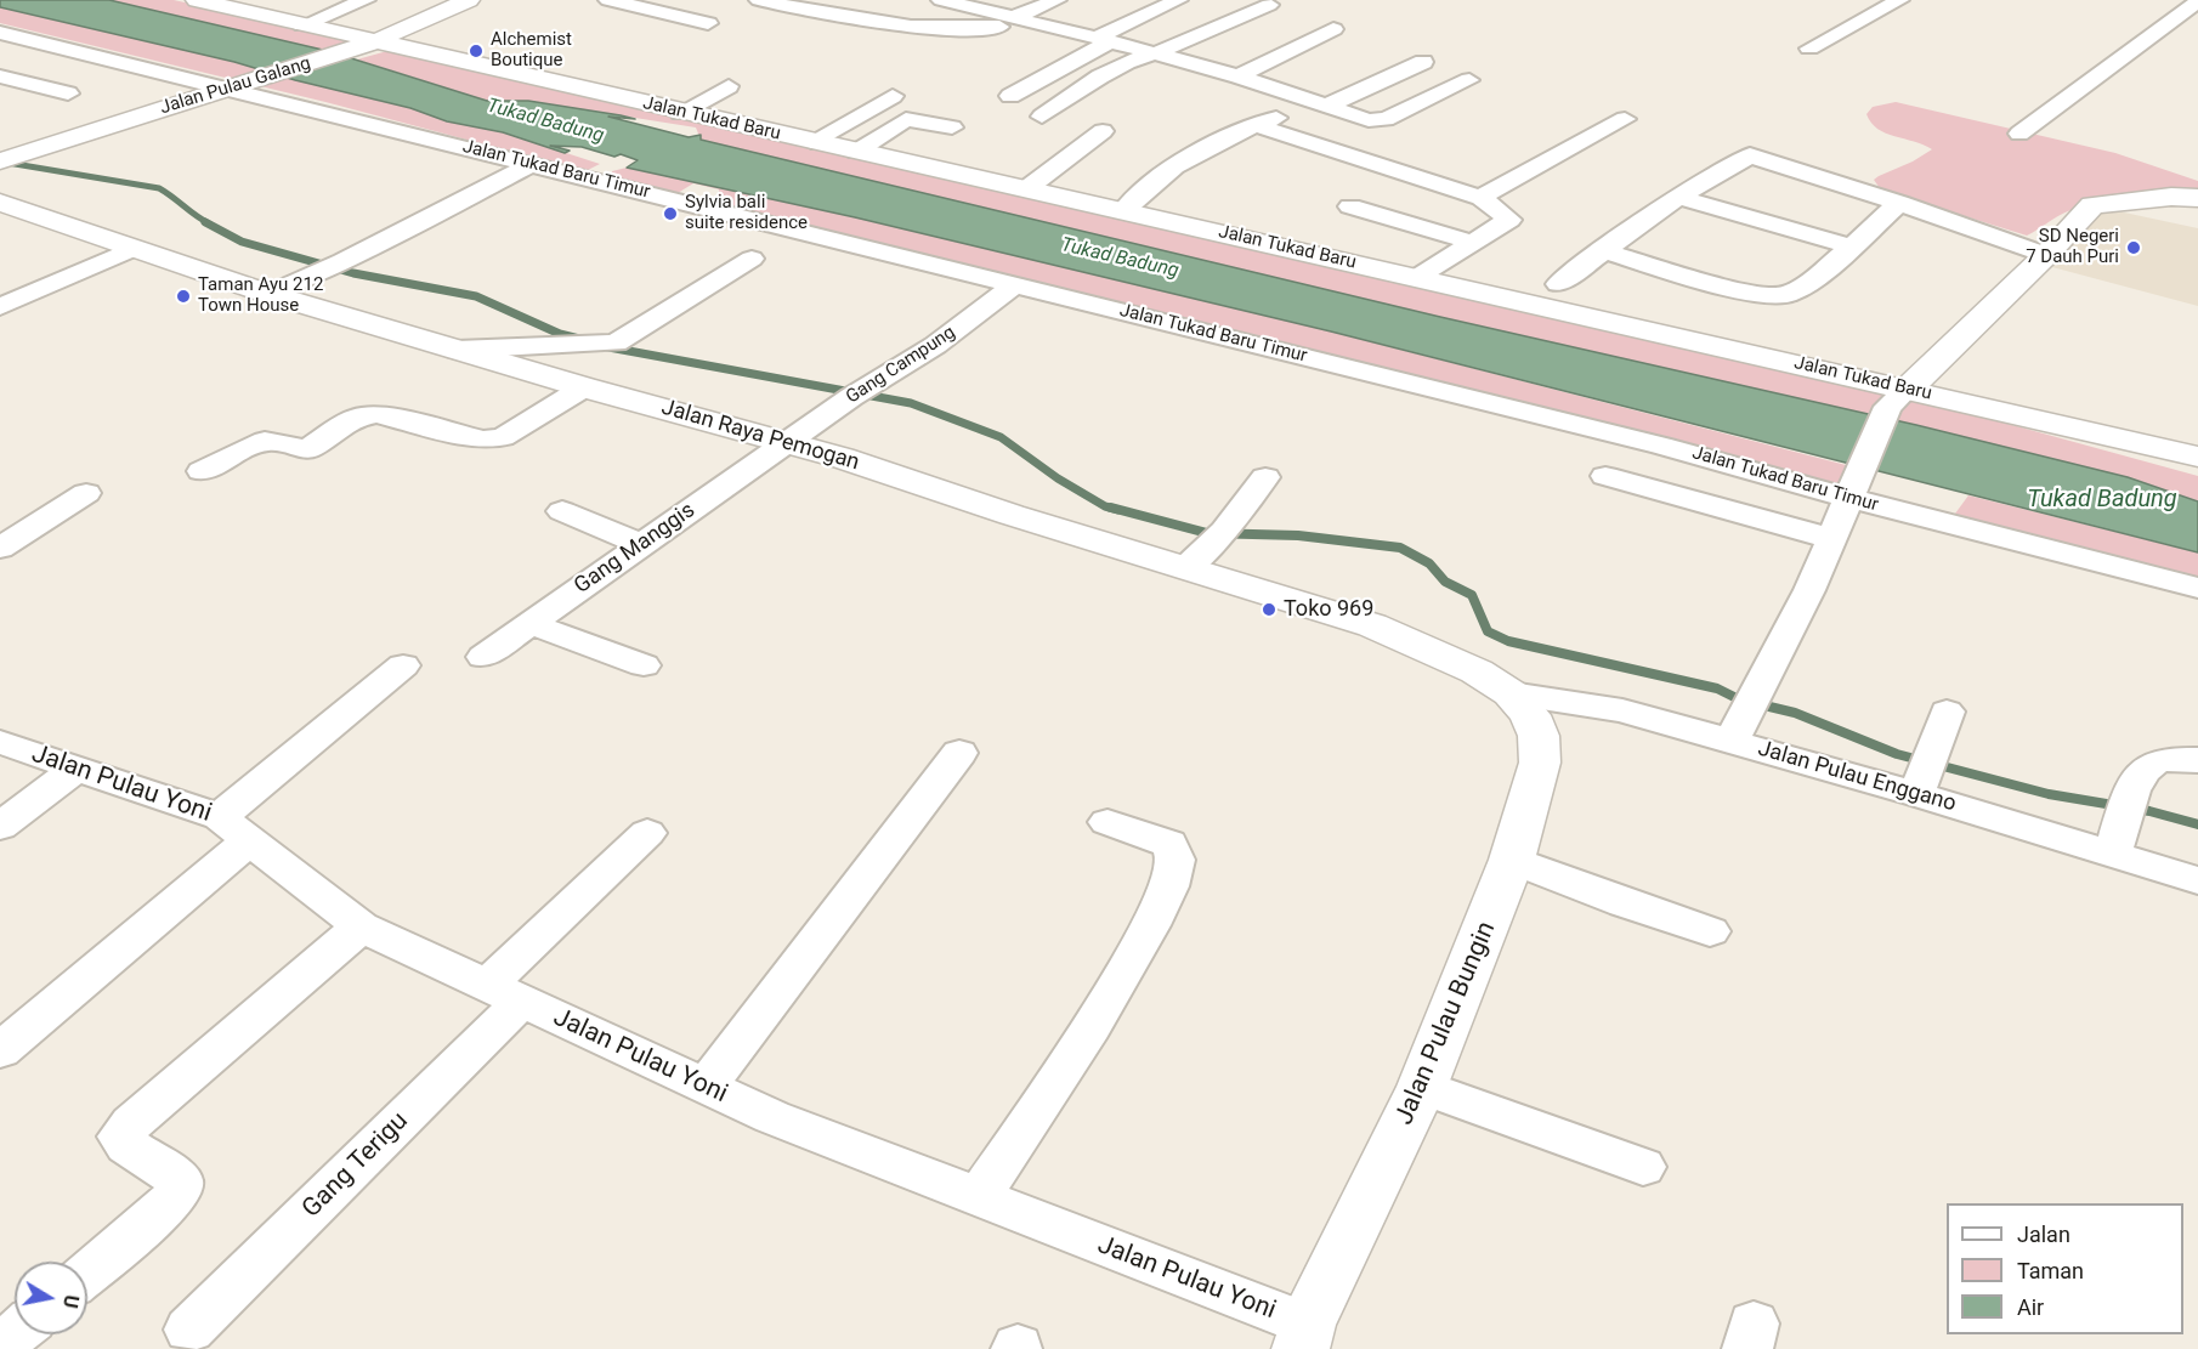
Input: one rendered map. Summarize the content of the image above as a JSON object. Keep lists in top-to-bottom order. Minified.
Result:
{"streets":{"street":["Jalan Pulau Galang","Jalan Tukad Baru","Jalan Tukad Baru Timur","Gang Campung","Jalan Raya Pemogan","Gang Manggis","Jalan Pulau Enggano","Jalan Pulau Yoni","Jalan Pulau Bungin","Gang Terigu"]},"crossings":[["Jalan Pulau Galang","Jalan Tukad Baru"],["Jalan Pulau Galang","Jalan Tukad Baru Timur"],["Jalan Tukad Baru Timur","Gang Campung"],["Gang Campung","Jalan Raya Pemogan"],["Gang Campung","Gang Manggis"],["Jalan Raya Pemogan","Gang Manggis"],["Jalan Raya Pemogan","Jalan Pulau Enggano"],["Jalan Raya Pemogan","Jalan Pulau Bungin"],["Jalan Pulau Enggano","Jalan Pulau Bungin"],["Jalan Pulau Yoni","Jalan Pulau Bungin"],["Jalan Pulau Yoni","Gang Terigu"]],"water":["Tukad Badung"],"places":["Alchemist Boutique","Sylvia bali suite residence","SD Negeri 7 Dauh Puri","Taman Ayu 212 Town House","Toko 969"],"legend":["Jalan","Taman","Air"],"north":"right"}
